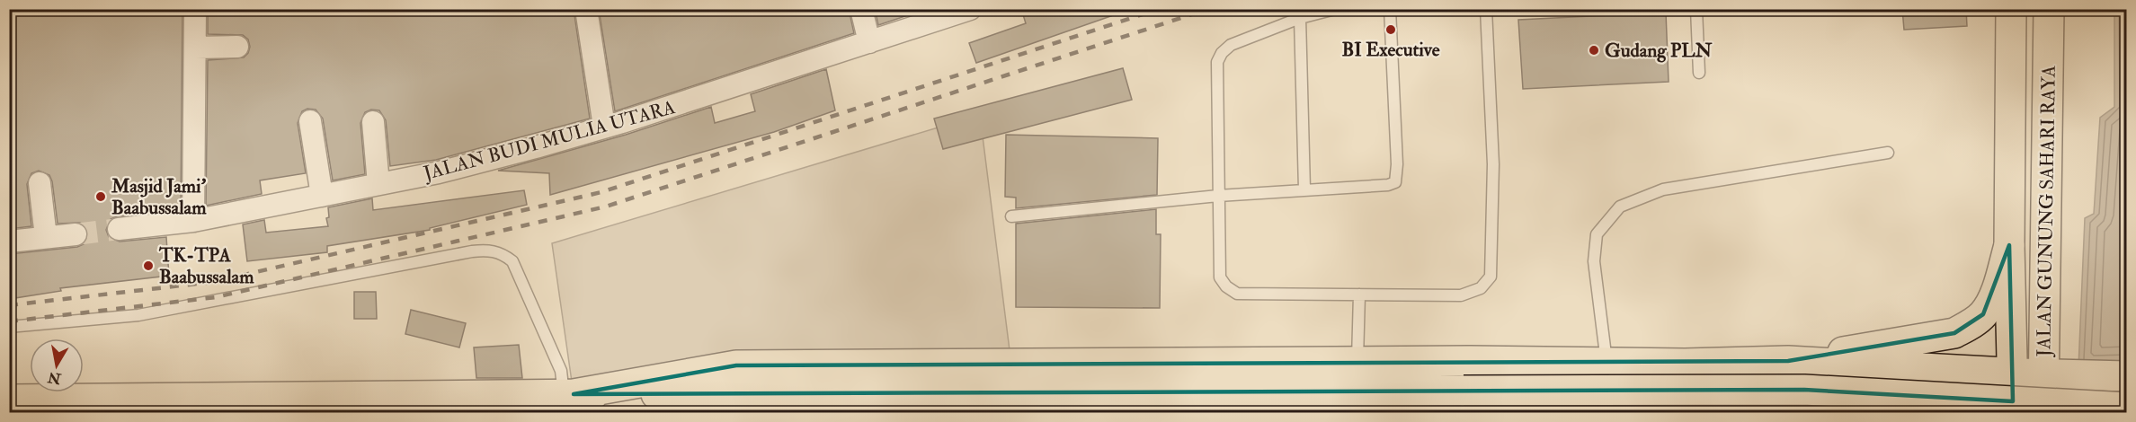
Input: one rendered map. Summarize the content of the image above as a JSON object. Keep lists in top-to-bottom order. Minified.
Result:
{"streets":{"main road":["JALAN GUNUNG SAHARI RAYA"],"street":["JALAN BUDI MULIA UTARA"]},"places":["BI Executive","Gudang PLN","Masjid Jami' Baabussalam","TK-TPA Baabussalam"],"north":"bottom"}
